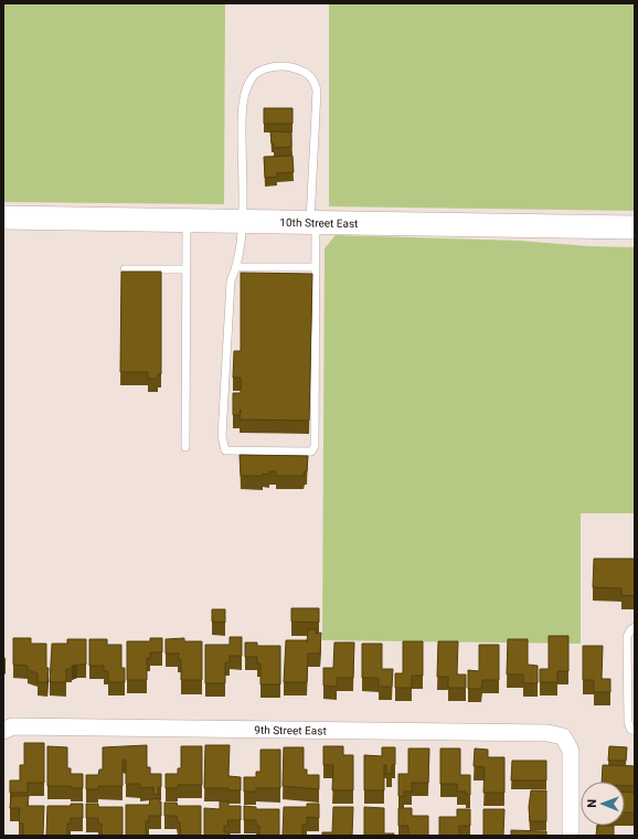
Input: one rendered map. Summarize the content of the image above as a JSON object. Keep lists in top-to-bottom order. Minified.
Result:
{"streets":{"main road":["10th Street East"],"street":["9th Street East"]},"north":"left"}
